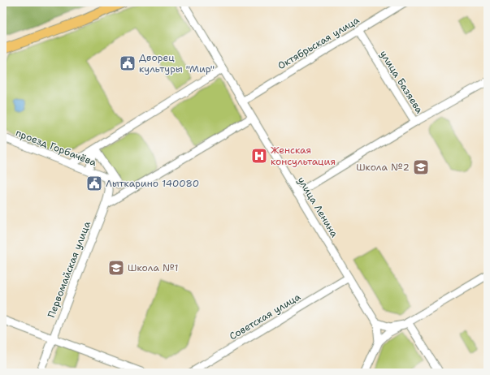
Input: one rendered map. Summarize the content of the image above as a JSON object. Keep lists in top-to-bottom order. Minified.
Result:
{"streets":{"street":["Октябрьская улица","улица Базяева","проезд Горбачёва","улица Ленина","Первомайская улица","Советская улица"]},"crossings":[["Октябрьская улица","улица Базяева"],["Октябрьская улица","улица Ленина"],["проезд Горбачёва","Первомайская улица"],["улица Ленина","Советская улица"]],"places":{"public building":["Дворец культуры \"Мир\"","Лыткарино 140080"],"hospital":["Женская консультация"],"school or university":["Школа №2","Школа №1"]}}
